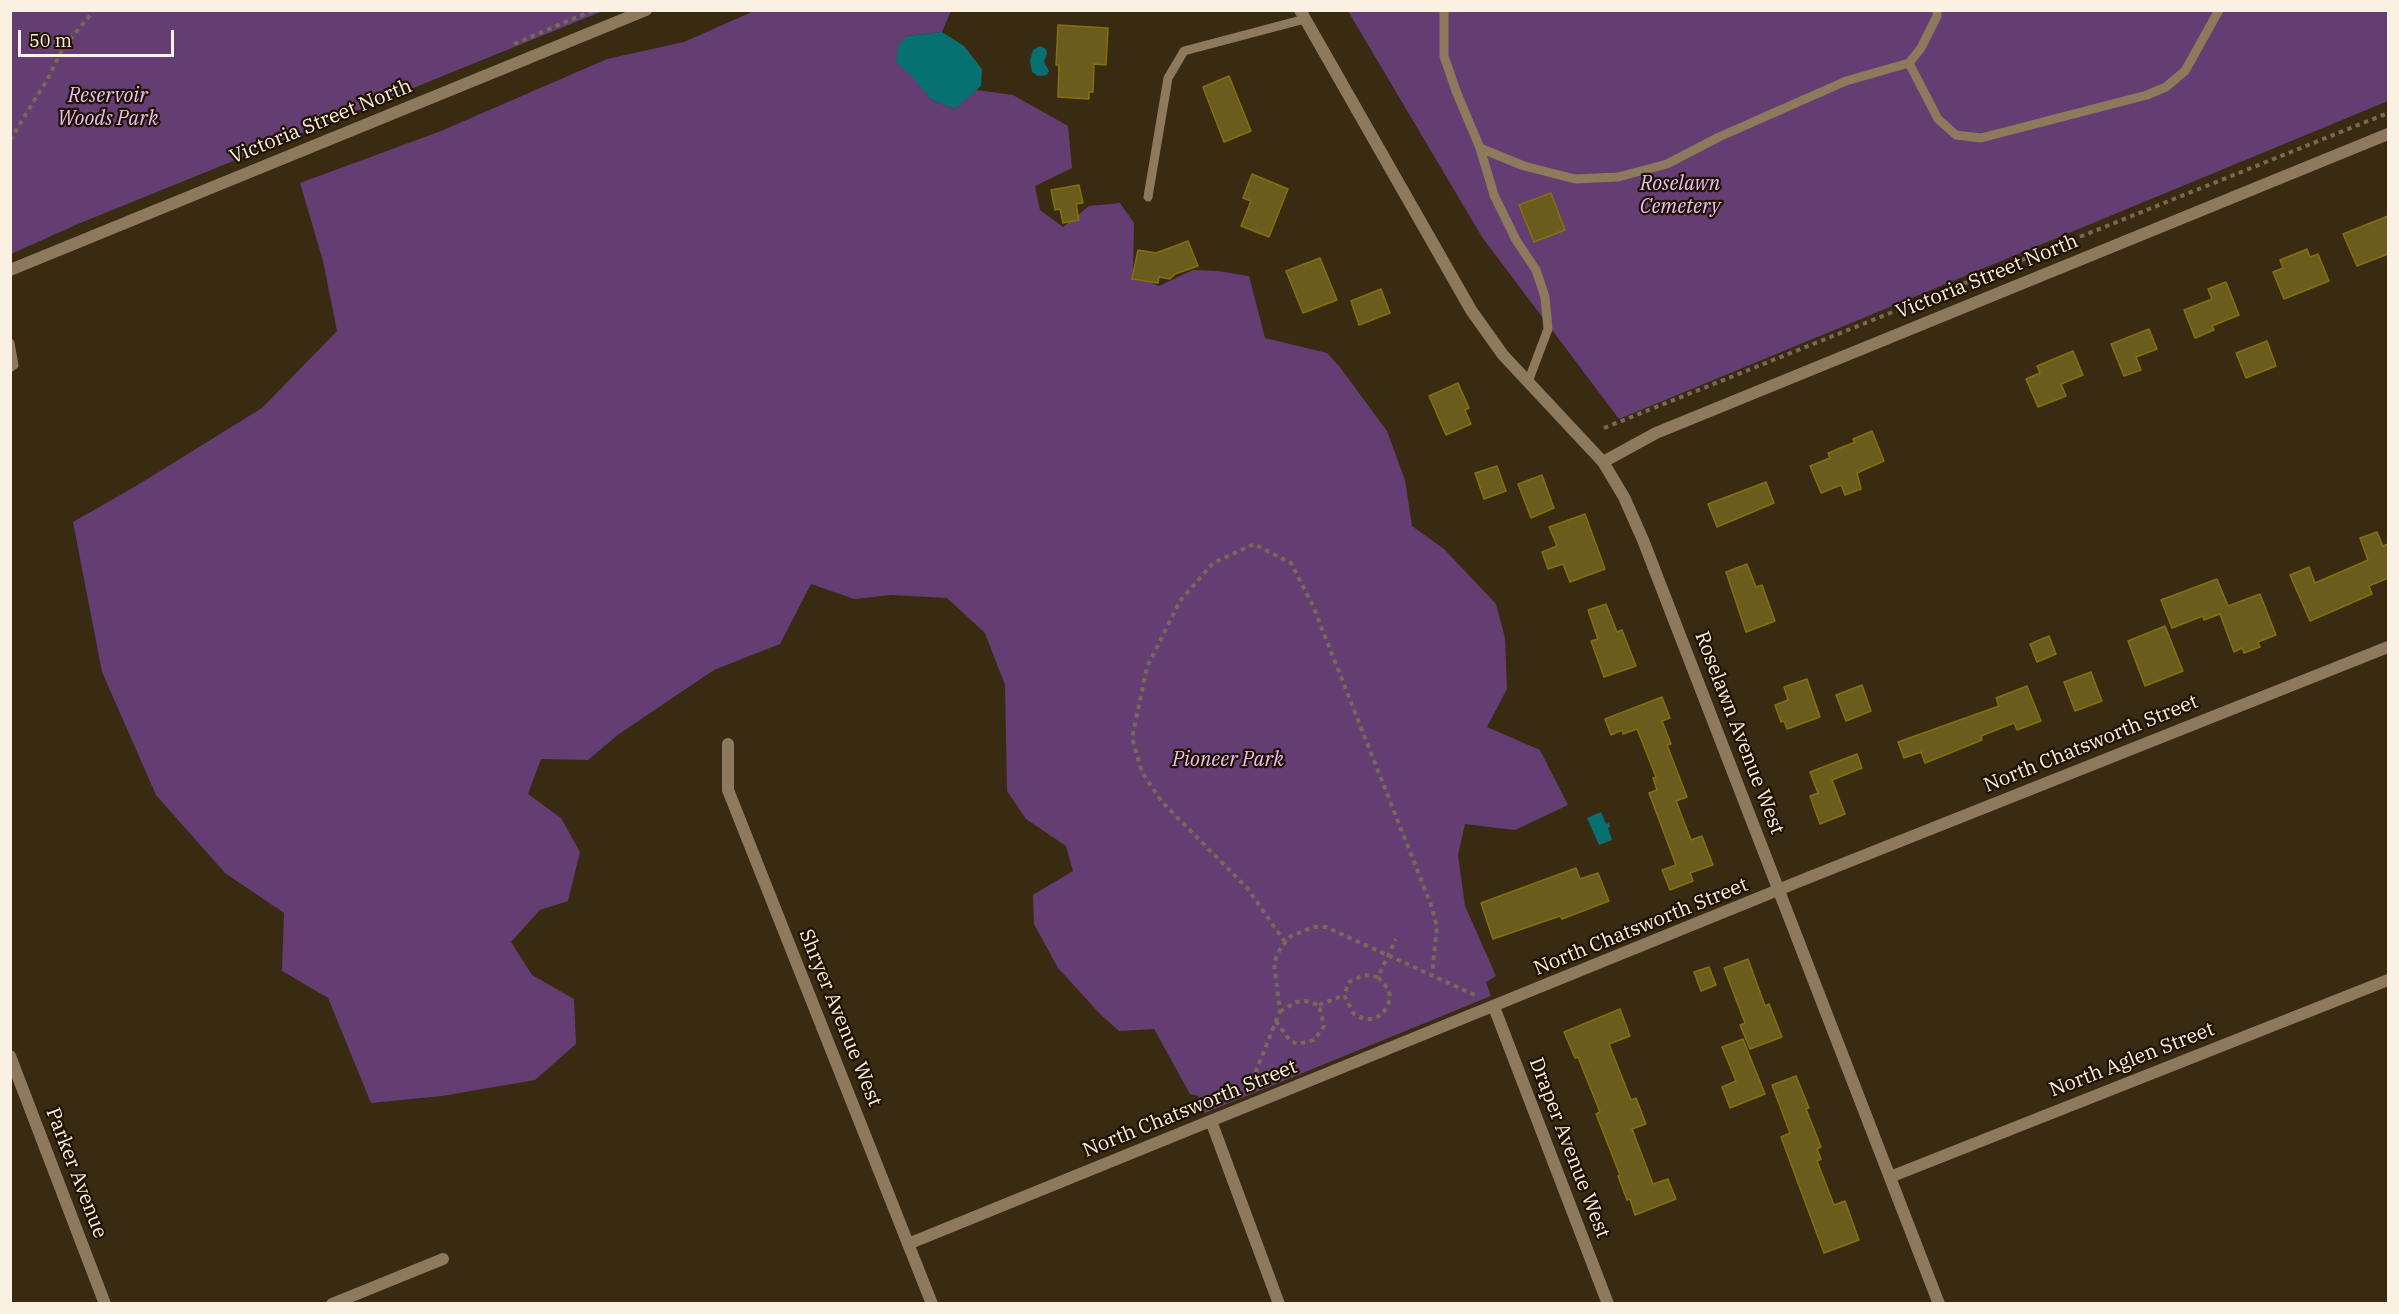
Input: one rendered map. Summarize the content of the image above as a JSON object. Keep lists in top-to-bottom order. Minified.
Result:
{"streets":{"street":["Victoria Street North","Roselawn Avenue West","North Chatsworth Street","Shryer Avenue West","North Aglen Street","Draper Avenue West","Parker Avenue"]},"crossings":[["Victoria Street North","Roselawn Avenue West"],["Roselawn Avenue West","North Chatsworth Street"],["Roselawn Avenue West","North Aglen Street"],["North Chatsworth Street","Shryer Avenue West"],["North Chatsworth Street","Draper Avenue West"]],"parks":["Reservoir Woods Park","Roselawn Cemetery","Pioneer Park"],"scale_bar":"50 m"}
